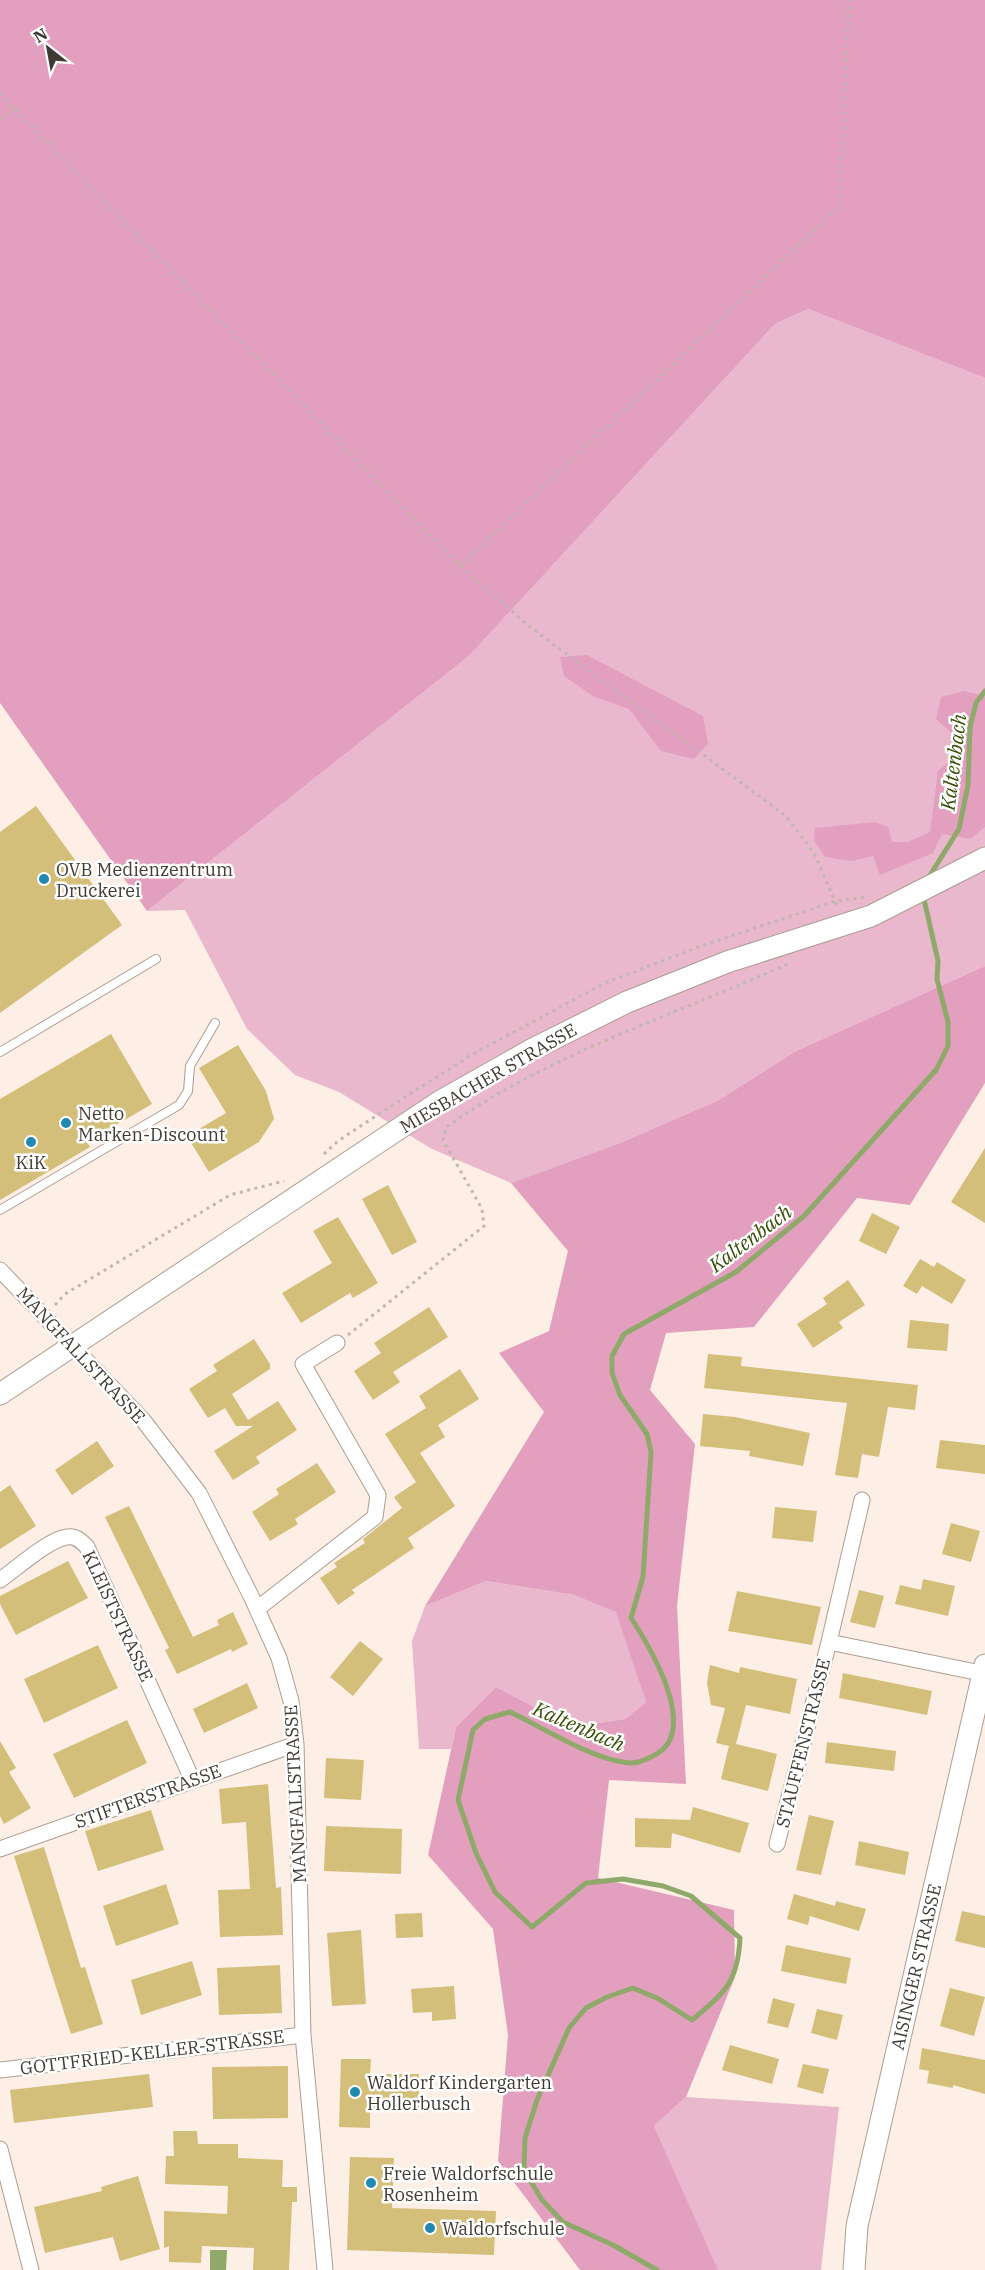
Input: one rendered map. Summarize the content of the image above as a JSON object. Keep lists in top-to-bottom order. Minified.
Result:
{"streets":{"main road":["MIESBACHER STRASSE","AISINGER STRASSE"],"street":["MANGFALLSTRASSE","KLEISTSTRASSE","STAUFFENSTRASSE","STIFTERSTRASSE","GOTTFRIED-KELLER-STRASSE"]},"crossings":[["MIESBACHER STRASSE","MANGFALLSTRASSE"],["MANGFALLSTRASSE","STIFTERSTRASSE"],["MANGFALLSTRASSE","GOTTFRIED-KELLER-STRASSE"],["KLEISTSTRASSE","STIFTERSTRASSE"],["STAUFFENSTRASSE","AISINGER STRASSE"]],"water":["Kaltenbach"],"places":["OVB Medienzentrum Druckerei","Netto Marken-Discount","KiK","Waldorf Kindergarten Hollerbusch","Freie Waldorfschule Rosenheim","Waldorfschule"],"north":"top left"}
